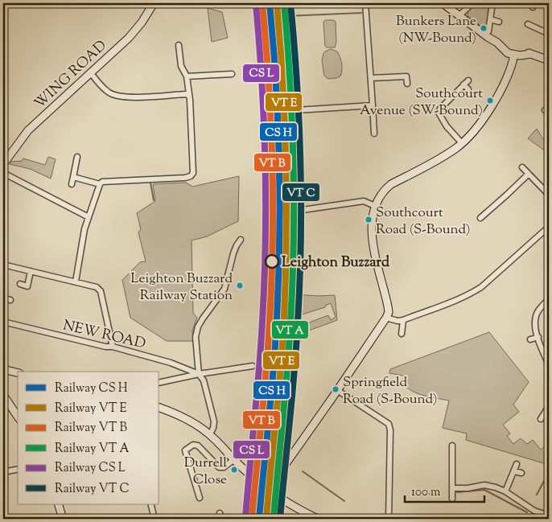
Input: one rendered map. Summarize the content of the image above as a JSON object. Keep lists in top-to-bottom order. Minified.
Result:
{"streets":{"street":["WING ROAD","NEW ROAD"]},"places":["Bunkers Lane (NW-Bound)","Southcourt Avenue (SW-Bound)","Southcourt Road (S-Bound)","Leighton Buzzard","Leighton Buzzard Railway Station","Springfield Road (S-Bound)","Durrell Close"],"legend":["Railway CS H","Railway VT E","Railway VT B","Railway VT A","Railway CS L","Railway VT C"],"scale_bar":"100 m"}
